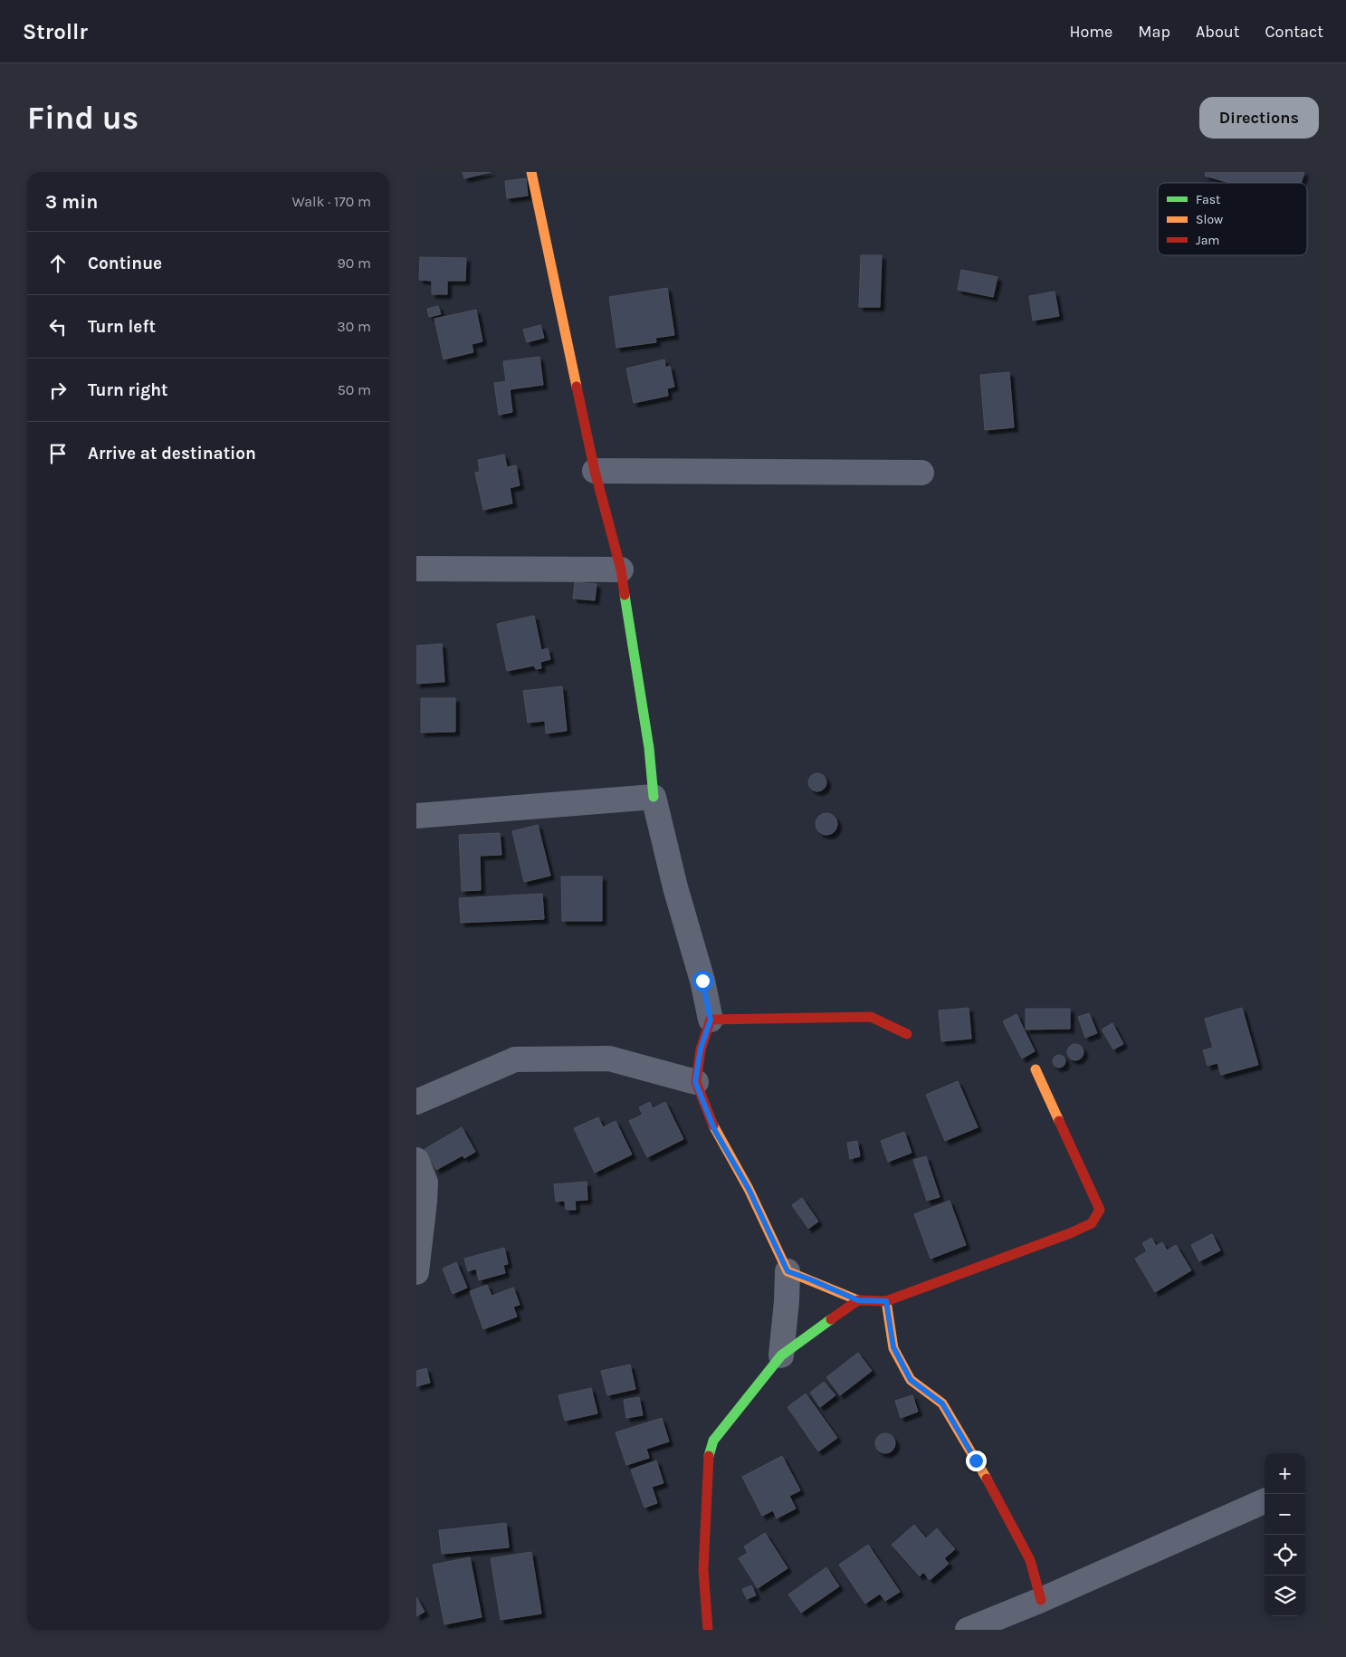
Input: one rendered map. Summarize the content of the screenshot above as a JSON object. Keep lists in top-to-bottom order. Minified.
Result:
{"legend":["Fast","Slow","Jam"],"page":{"header":"Strollr","nav":["Home","Map","About","Contact"],"buttons":"Directions","title":"Find us","heading":["3 min","Walk · 170 m"],"list":[["Continue","90 m"],["Turn left","30 m"],["Turn right","50 m"],"Arrive at destination"],"map_buttons":["+","−"]}}
